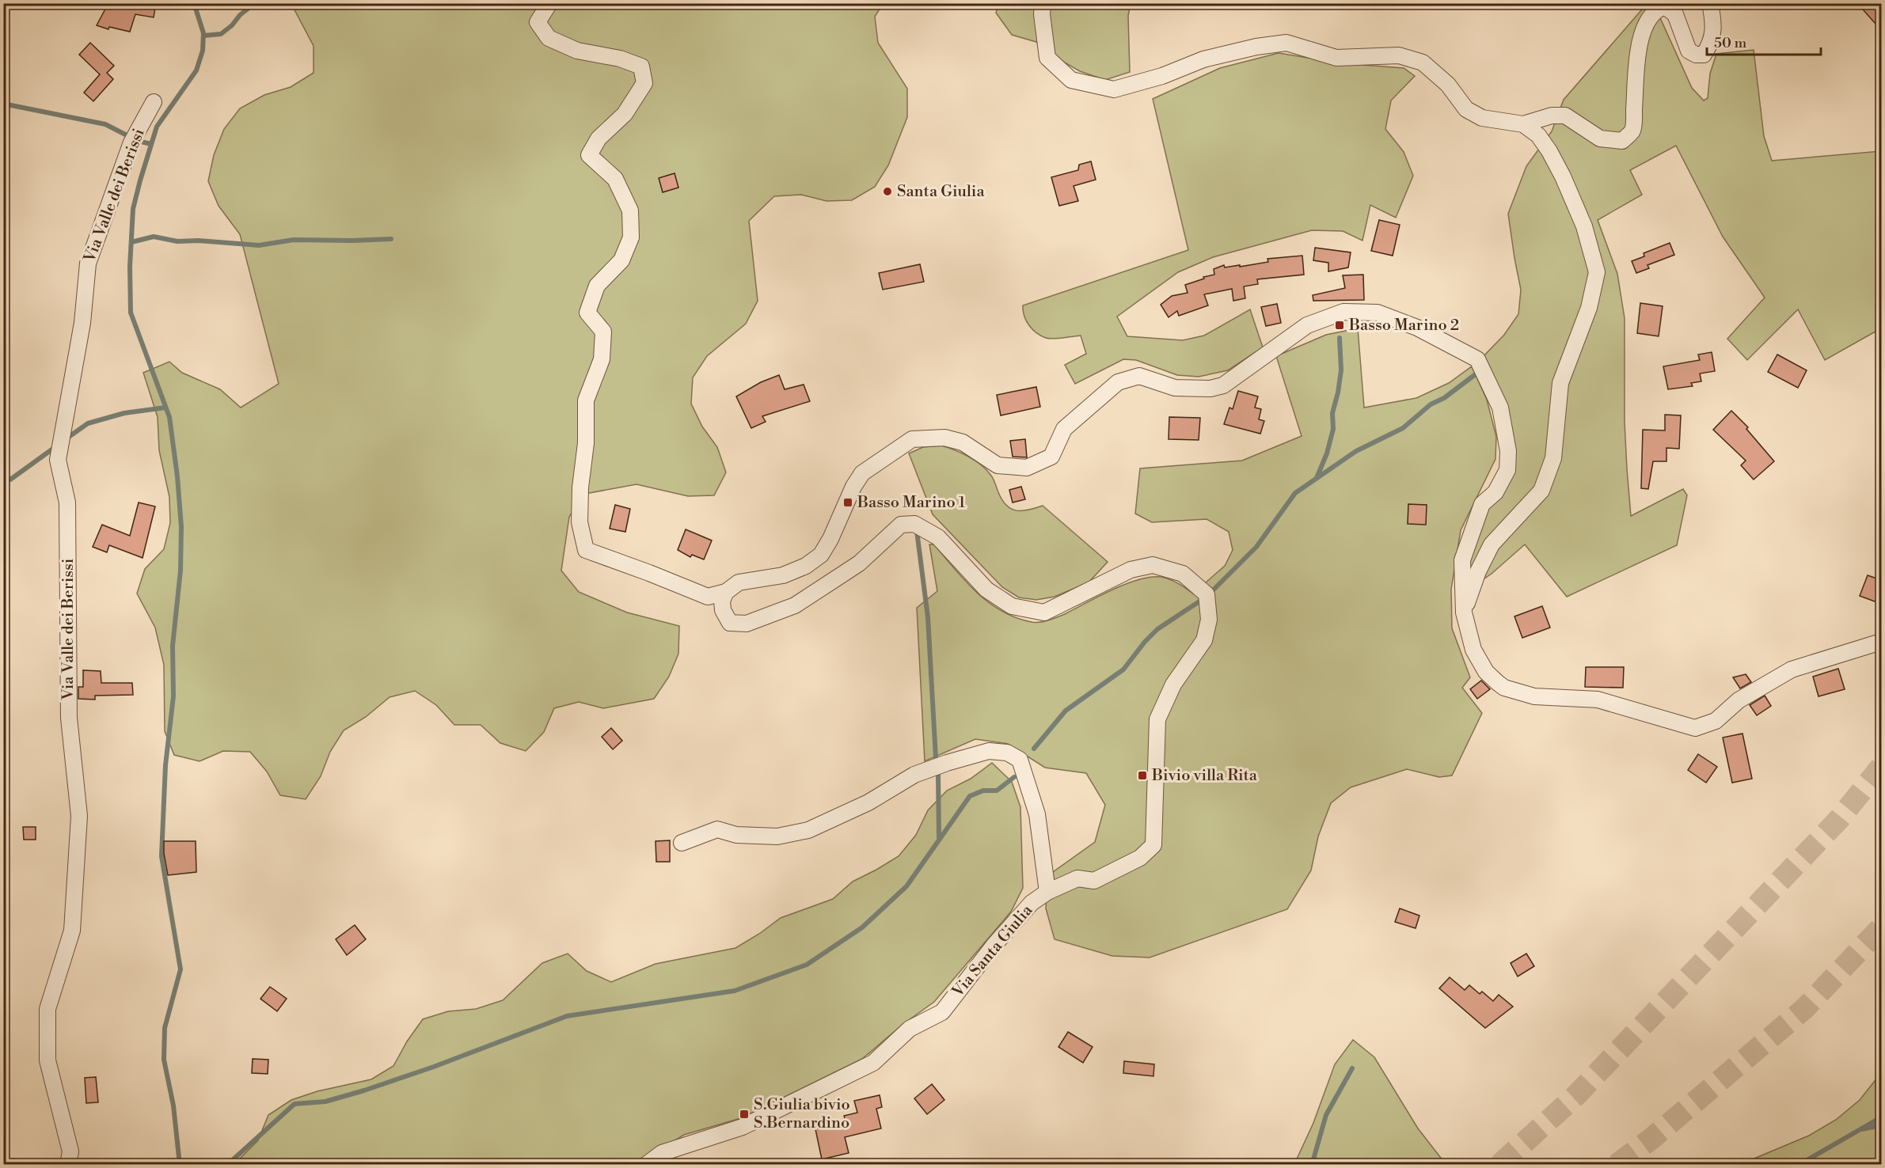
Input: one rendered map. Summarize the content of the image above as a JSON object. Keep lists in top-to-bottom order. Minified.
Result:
{"streets":{"street":["Via Valle dei Berissi","Via Santa Giulia"]},"places":{"other":["Santa Giulia"],"transit":["Basso Marino 2","Basso Marino 1","Bivio villa Rita","S.Giulia bivio S.Bernardino"]},"scale_bar":"50 m"}
